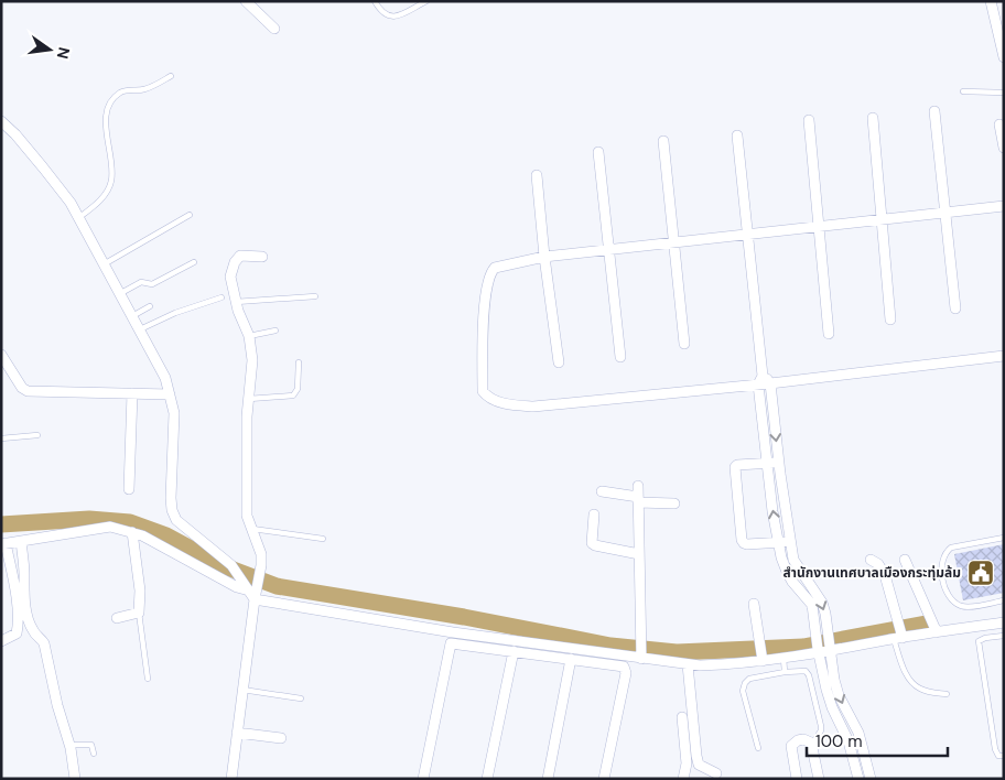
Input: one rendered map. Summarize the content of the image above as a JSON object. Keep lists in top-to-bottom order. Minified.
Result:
{"places":{"public building":["สำนักงานเทศบาลเมืองกระทุ่มล้ม"]},"scale_bar":"100 m","north":"right"}
